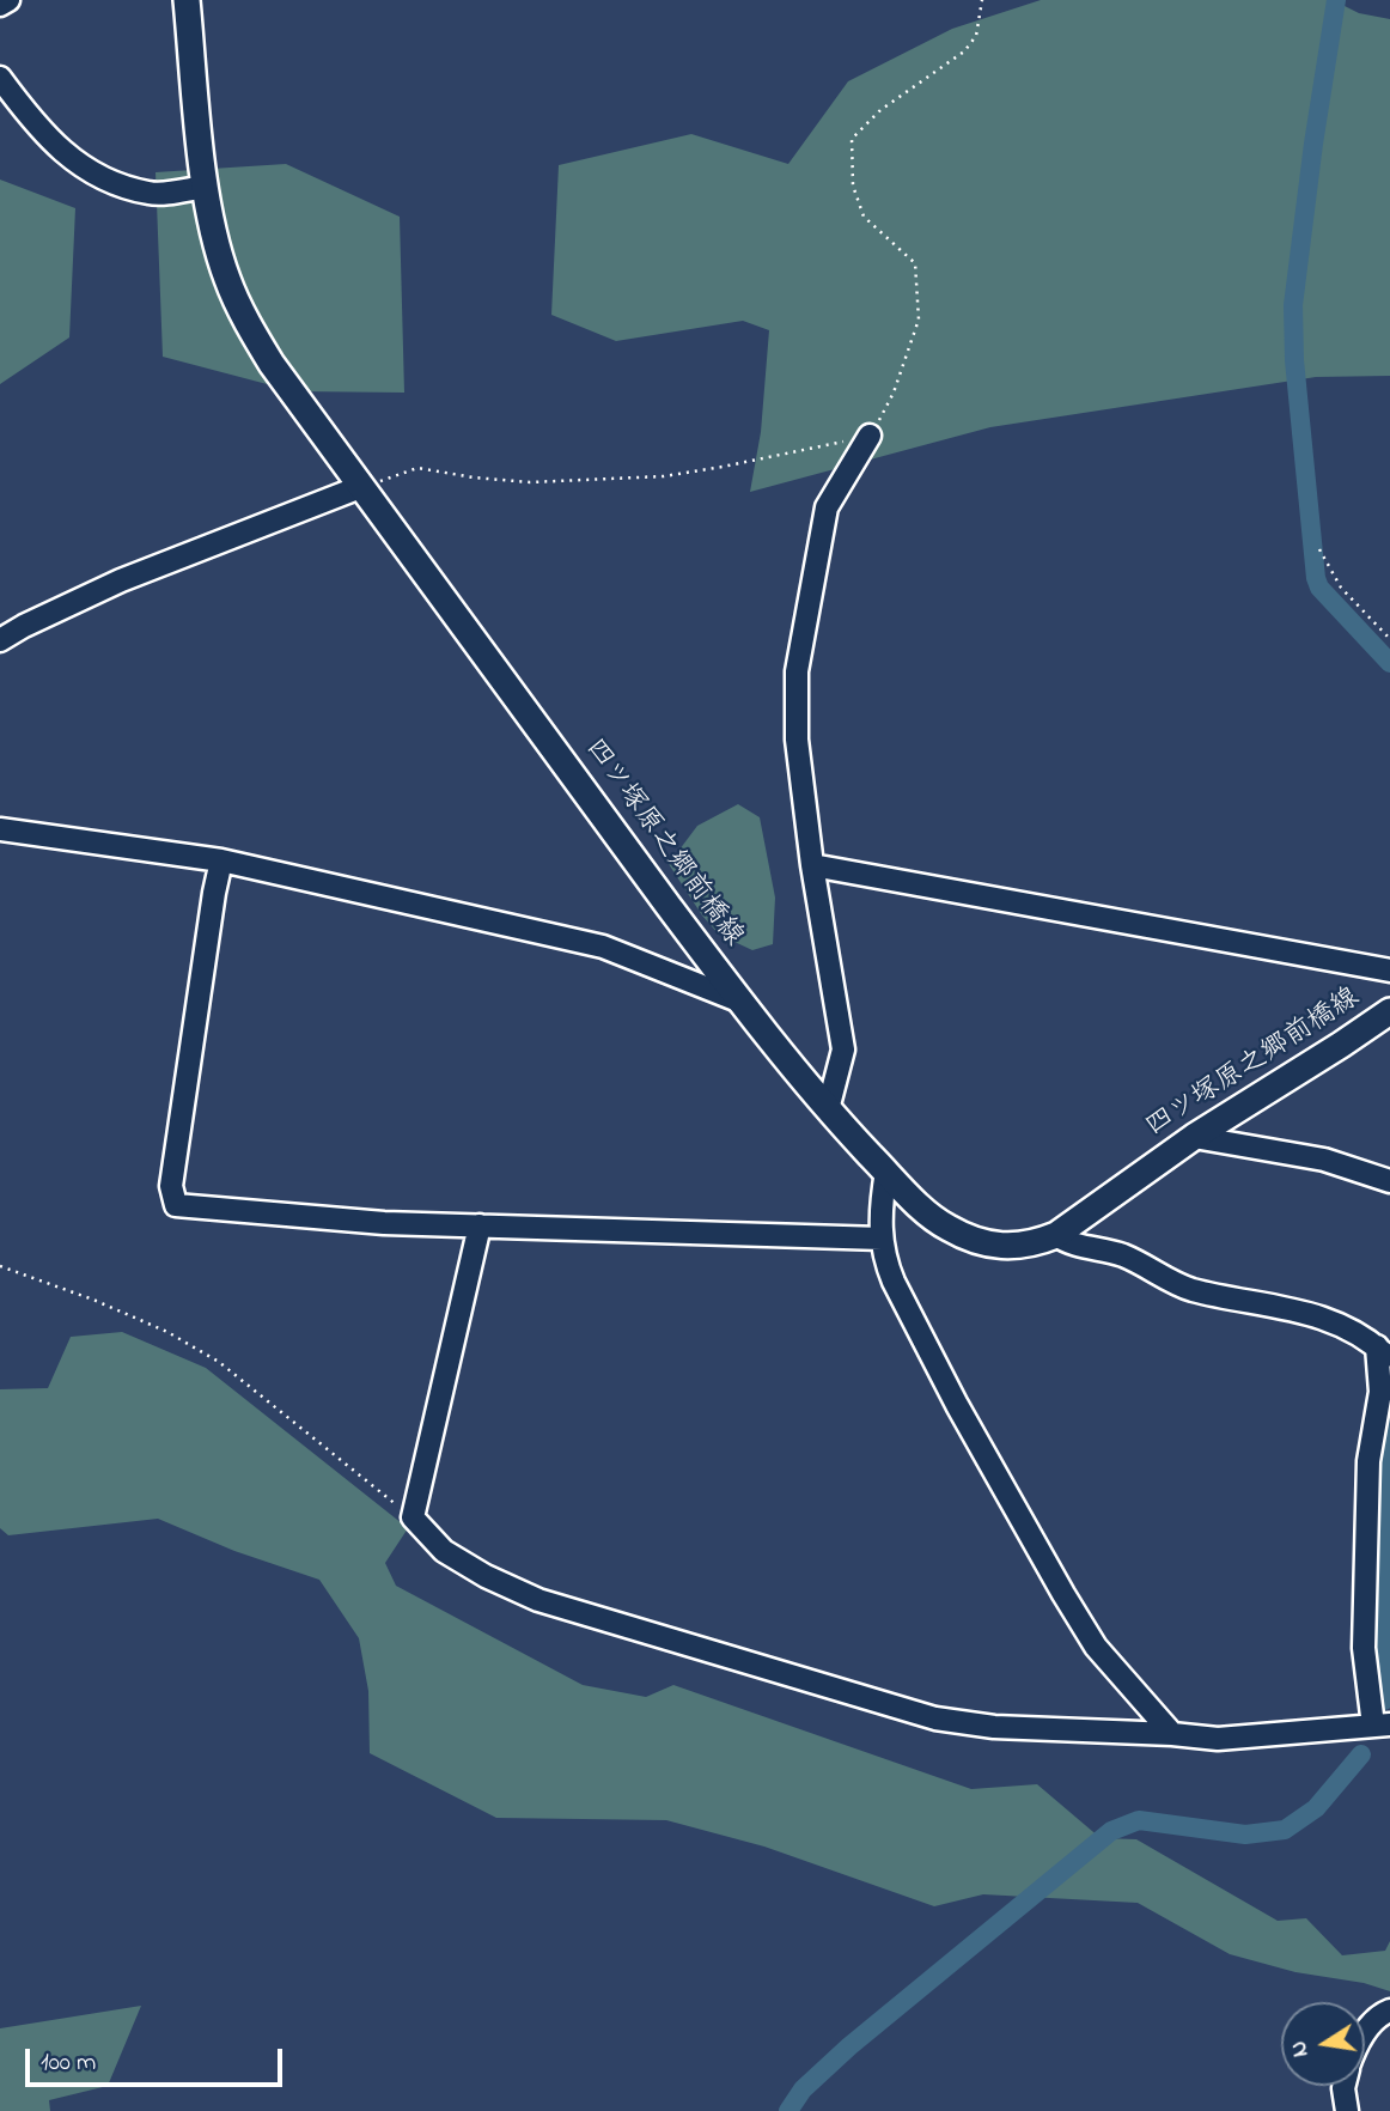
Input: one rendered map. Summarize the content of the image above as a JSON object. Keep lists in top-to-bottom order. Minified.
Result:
{"streets":{"main road":["四ツ塚原之郷前橋線"]},"scale_bar":"100 m","north":"left"}
